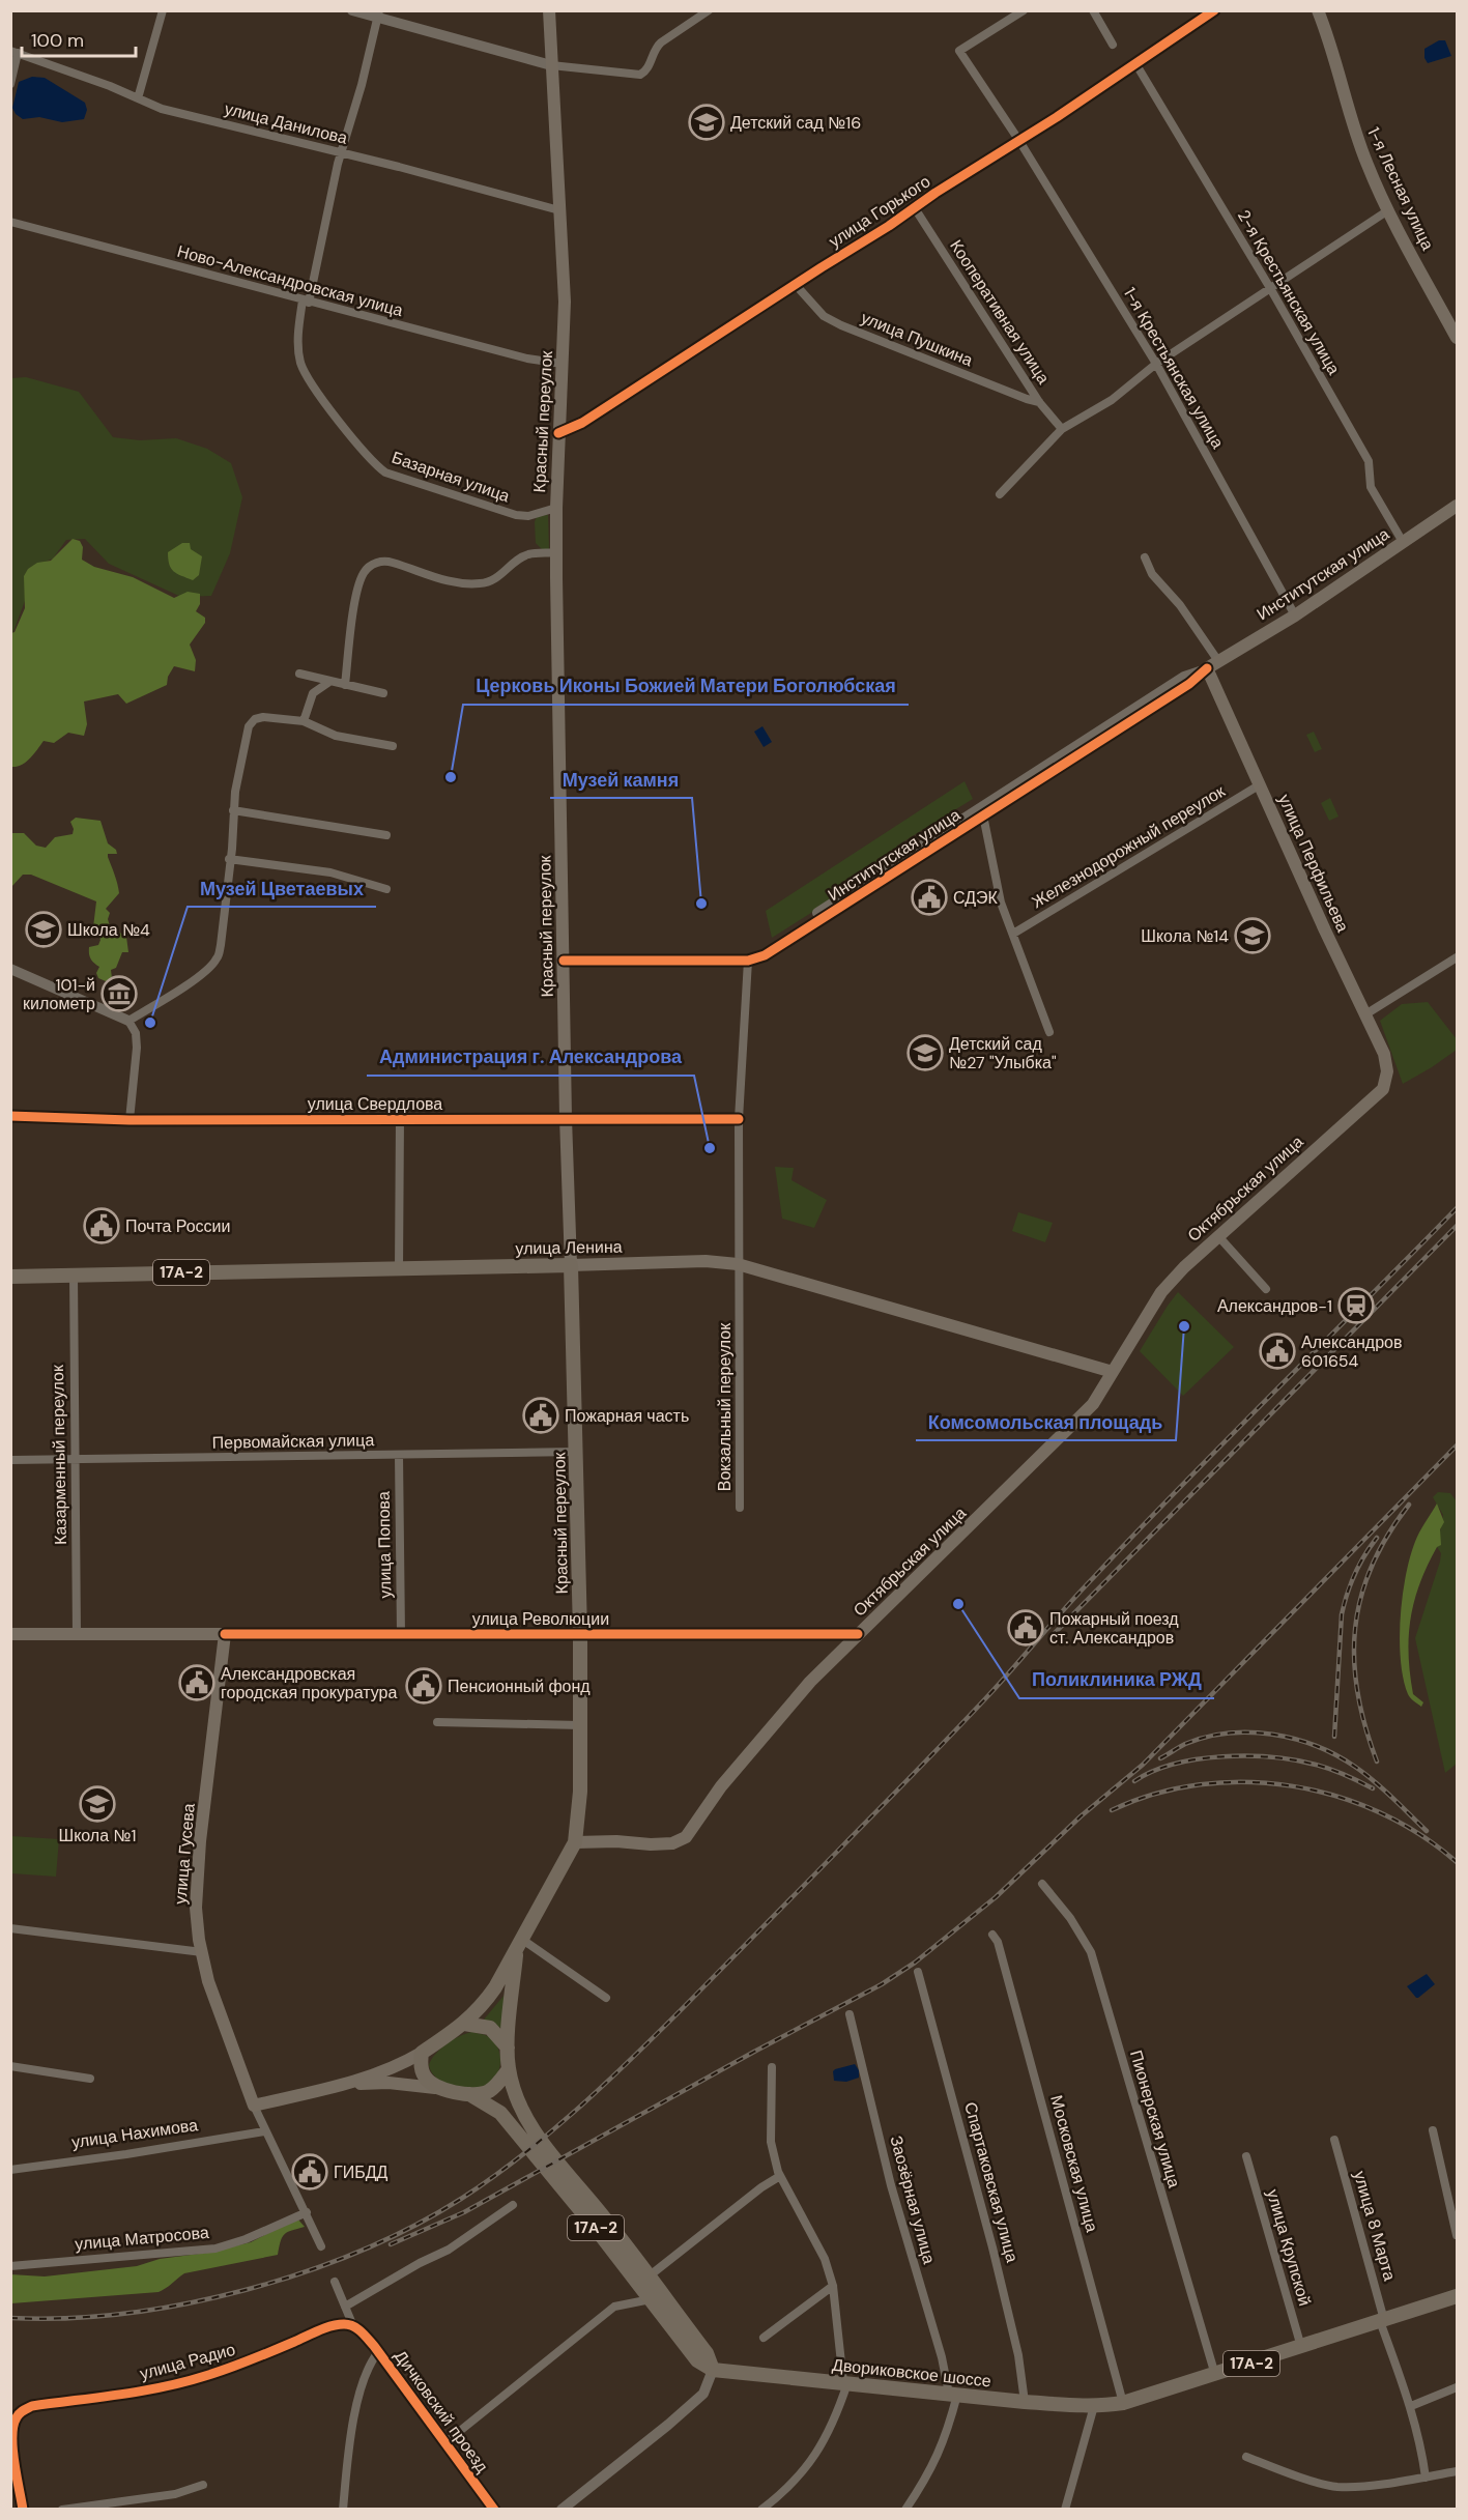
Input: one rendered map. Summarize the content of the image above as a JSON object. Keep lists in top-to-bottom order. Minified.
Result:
{"streets":{"main road":["1-я Лесная улица","Красный переулок","Институтская улица","улица Перфильева","Октябрьская улица","улица Ленина","17А-2","улица Революции","улица Гусева","Двориковское шоссе"],"street":["улица Данилова","улица Горького","Ново-Александровская улица","2-я Крестьянская улица","Кооперативная улица","улица Пушкина","1-я Крестьянская улица","Базарная улица","Железнодорожный переулок","улица Свердлова","Вокзальный переулок","Первомайская улица","Казарменный переулок","улица Попова","Пионерская улица","улица Нахимова","Московская улица","Спартаковская улица","Заозёрная улица","улица 8 Марта","улица Матросова","улица Крупской","улица Радио","Дичковский проезд"]},"crossings":[["улица Данилова","Красный переулок"],["улица Данилова","Базарная улица"],["улица Горького","2-я Крестьянская улица"],["улица Горького","Кооперативная улица"],["улица Горького","улица Пушкина"],["улица Горького","1-я Крестьянская улица"],["улица Горького","Красный переулок"],["Ново-Александровская улица","Красный переулок"],["Ново-Александровская улица","Базарная улица"],["2-я Крестьянская улица","Институтская улица"],["Кооперативная улица","улица Пушкина"],["1-я Крестьянская улица","Институтская улица"],["Красный переулок","Базарная улица"],["Красный переулок","Институтская улица"],["Красный переулок","улица Свердлова"],["Красный переулок","Октябрьская улица"],["Красный переулок","улица Ленина"],["Красный переулок","Первомайская улица"],["Красный переулок","улица Революции"],["Институтская улица","улица Перфильева"],["Железнодорожный переулок","улица Перфильева"],["улица Перфильева","Октябрьская улица"],["Октябрьская улица","улица Ленина"],["Октябрьская улица","улица Революции"],["улица Ленина","Вокзальный переулок"],["улица Ленина","Казарменный переулок"],["17А-2","Двориковское шоссе"],["Первомайская улица","Казарменный переулок"],["Первомайская улица","улица Попова"],["Казарменный переулок","улица Революции"],["улица Попова","улица Революции"],["улица Революции","улица Гусева"],["Пионерская улица","Двориковское шоссе"],["Московская улица","Двориковское шоссе"],["Спартаковская улица","Двориковское шоссе"],["Заозёрная улица","Двориковское шоссе"],["улица 8 Марта","Двориковское шоссе"],["улица Крупской","Двориковское шоссе"],["улица Радио","Дичковский проезд"]],"places":{"school or university":["Детский сад №16","Школа №4","Школа №14","Детский сад №27 \"Улыбка\"","Школа №1"],"other":["Церковь Иконы Божией Матери Боголюбская","Музей камня","Музей Цветаевых","Администрация г. Александрова","Комсомольская площадь","Поликлиника РЖД"],"public building":["СДЭК","Почта России","Александров 601654","Пожарная часть","Пожарный поезд ст. Александров","Александровская городская прокуратура","Пенсионный фонд","ГИБДД"],"museum":["101-й километр"],"station":["Александров-1"]},"scale_bar":"100 m"}
